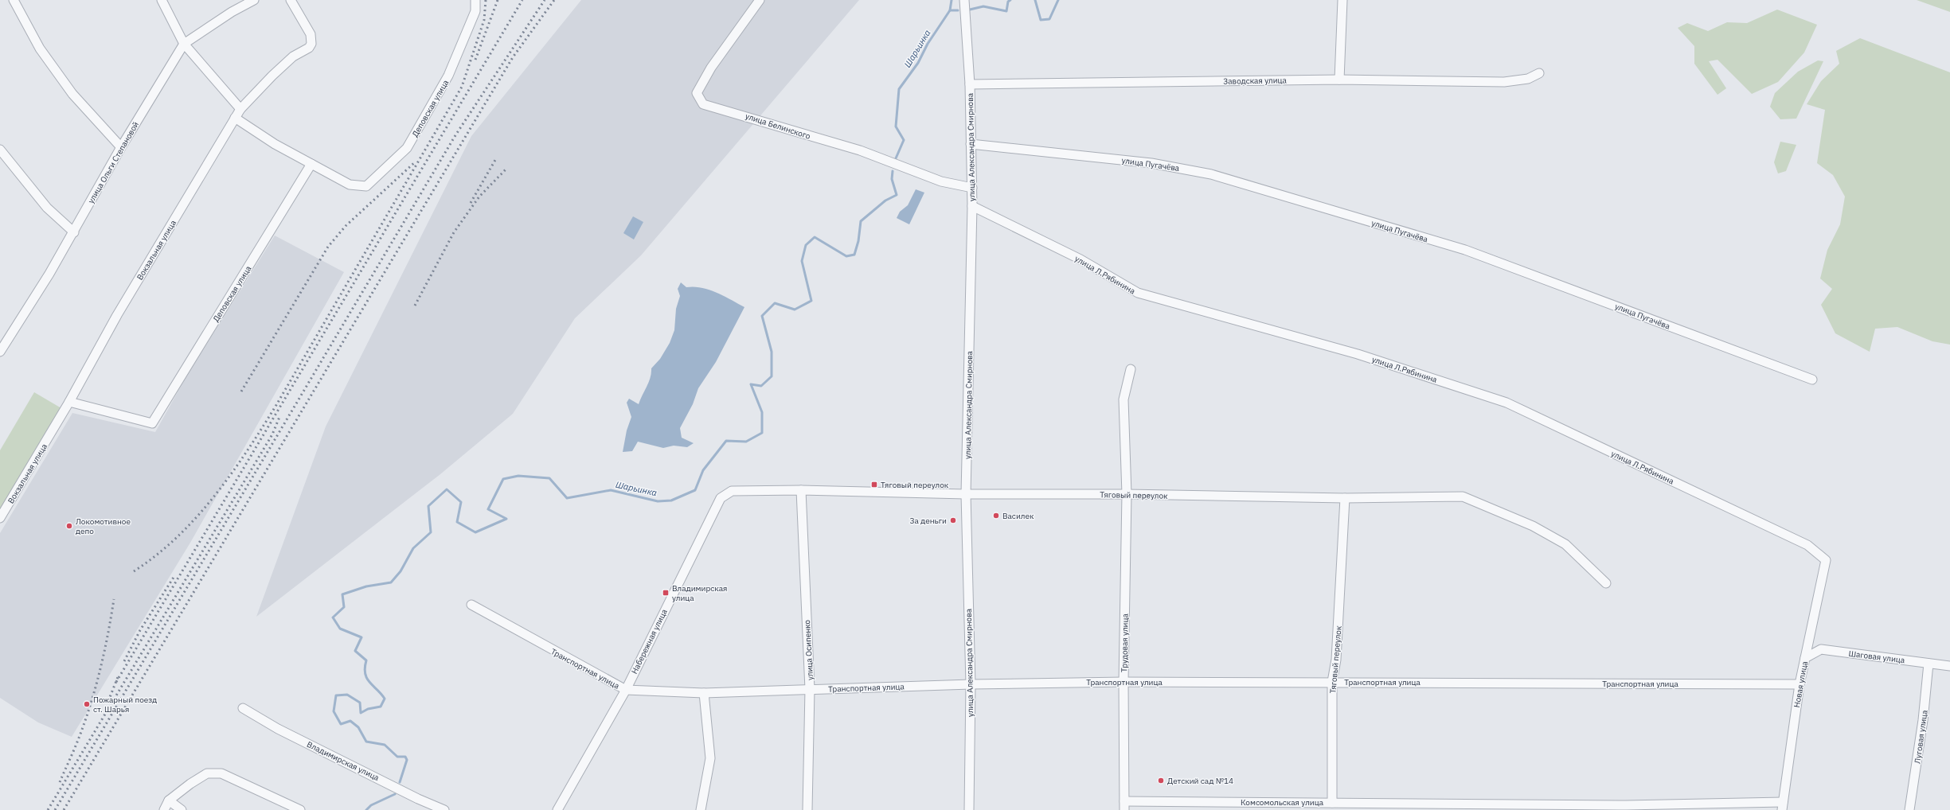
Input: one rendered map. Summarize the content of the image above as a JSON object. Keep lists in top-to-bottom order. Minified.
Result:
{"streets":{"street":["Заводская улица","Деповская улица","улица Белинского","улица Александра Смирнова","улица Ольги Степановой","улица Пугачёва","Вокзальная улица","улица Л.Рябинина","Тяговый переулок","Набережная улица","Трудовая улица","улица Осипенко","Шаговая улица","Транспортная улица","Новая улица","Луговая улица","Владимирская улица","Комсомольская улица"]},"crossings":[["Заводская улица","улица Александра Смирнова"],["Деповская улица","Вокзальная улица"],["улица Белинского","улица Александра Смирнова"],["улица Александра Смирнова","улица Пугачёва"],["улица Александра Смирнова","улица Л.Рябинина"],["улица Александра Смирнова","Тяговый переулок"],["улица Александра Смирнова","Транспортная улица"],["улица Л.Рябинина","Новая улица"],["Тяговый переулок","Набережная улица"],["Тяговый переулок","Трудовая улица"],["Тяговый переулок","улица Осипенко"],["Тяговый переулок","Транспортная улица"],["Тяговый переулок","Комсомольская улица"],["Набережная улица","Транспортная улица"],["Трудовая улица","Транспортная улица"],["Трудовая улица","Комсомольская улица"],["улица Осипенко","Транспортная улица"],["Шаговая улица","Новая улица"],["Шаговая улица","Луговая улица"],["Транспортная улица","Новая улица"],["Новая улица","Комсомольская улица"]],"water":["Шарьинка"],"places":{"transit":["Тяговый переулок","Владимирская улица"],"other":["Василек","За деньги","Локомотивное депо","Пожарный поезд ст. Шарья","Детский сад №14"]}}
